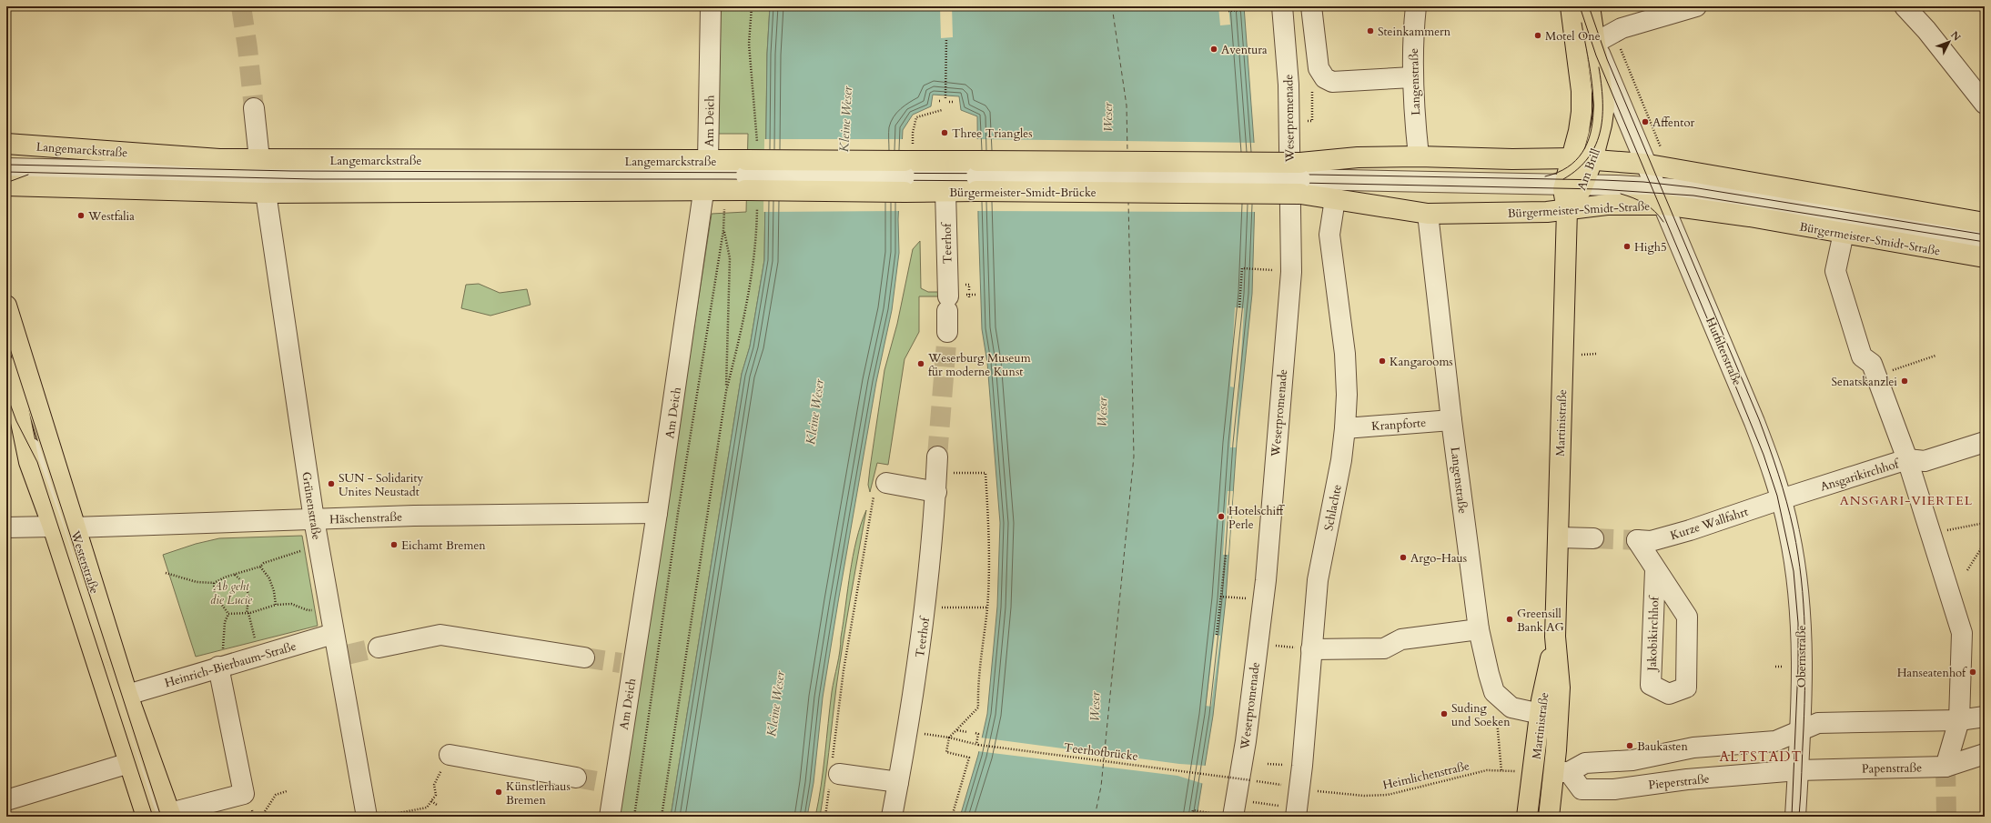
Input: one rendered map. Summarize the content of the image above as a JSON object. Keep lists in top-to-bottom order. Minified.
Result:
{"streets":{"main road":["Langemarckstraße","Am Brill","Bürgermeister-Smidt-Brücke","Bürgermeister-Smidt-Straße","Martinistraße","Westerstraße"],"street":["Langenstraße","Weserpromenade","Am Deich","Teerhof","Hutfilterstraße","Kranpforte","Ansgarikirchhof","Grünenstraße","Schlachte","Häschenstraße","Kurze Wallfahrt","Jakobikirchhof","Obernstraße","Heinrich-Bierbaum-Straße","Papenstraße","Pieperstraße"],"path":["Teerhofbrücke","Heimlichenstraße"]},"crossings":[["Langenstraße","Bürgermeister-Smidt-Straße"],["Langenstraße","Kranpforte"],["Am Deich","Langemarckstraße"],["Am Deich","Häschenstraße"],["Langemarckstraße","Bürgermeister-Smidt-Brücke"],["Langemarckstraße","Grünenstraße"],["Am Brill","Bürgermeister-Smidt-Straße"],["Am Brill","Hutfilterstraße"],["Am Brill","Martinistraße"],["Bürgermeister-Smidt-Brücke","Bürgermeister-Smidt-Straße"],["Bürgermeister-Smidt-Brücke","Teerhof"],["Bürgermeister-Smidt-Straße","Hutfilterstraße"],["Bürgermeister-Smidt-Straße","Martinistraße"],["Bürgermeister-Smidt-Straße","Schlachte"],["Teerhof","Teerhofbrücke"],["Hutfilterstraße","Ansgarikirchhof"],["Hutfilterstraße","Kurze Wallfahrt"],["Hutfilterstraße","Obernstraße"],["Martinistraße","Heimlichenstraße"],["Martinistraße","Pieperstraße"],["Kranpforte","Schlachte"],["Ansgarikirchhof","Kurze Wallfahrt"],["Ansgarikirchhof","Obernstraße"],["Grünenstraße","Häschenstraße"],["Grünenstraße","Heinrich-Bierbaum-Straße"],["Schlachte","Heimlichenstraße"],["Häschenstraße","Westerstraße"],["Kurze Wallfahrt","Jakobikirchhof"],["Kurze Wallfahrt","Obernstraße"],["Westerstraße","Heinrich-Bierbaum-Straße"],["Obernstraße","Papenstraße"],["Obernstraße","Pieperstraße"],["Papenstraße","Pieperstraße"]],"districts":["ANSGARI-VIERTEL","ALTSTADT"],"water":["Weser","Kleine Weser"],"parks":["Ab geht die Lucie"],"places":["Steinkammern","Motel One","Aventura","Affentor","Three Triangles","Westfalia","High5","Kangarooms","Weserburg Museum für moderne Kunst","Senatskanzlei","SUN - Solidarity Unites Neustadt","Hotelschiff Perle","Eichamt Bremen","Argo-Haus","Greensill Bank AG","Hanseatenhof","Suding und Soeken","Baukasten","Künstlerhaus Bremen"],"north":"top right"}
